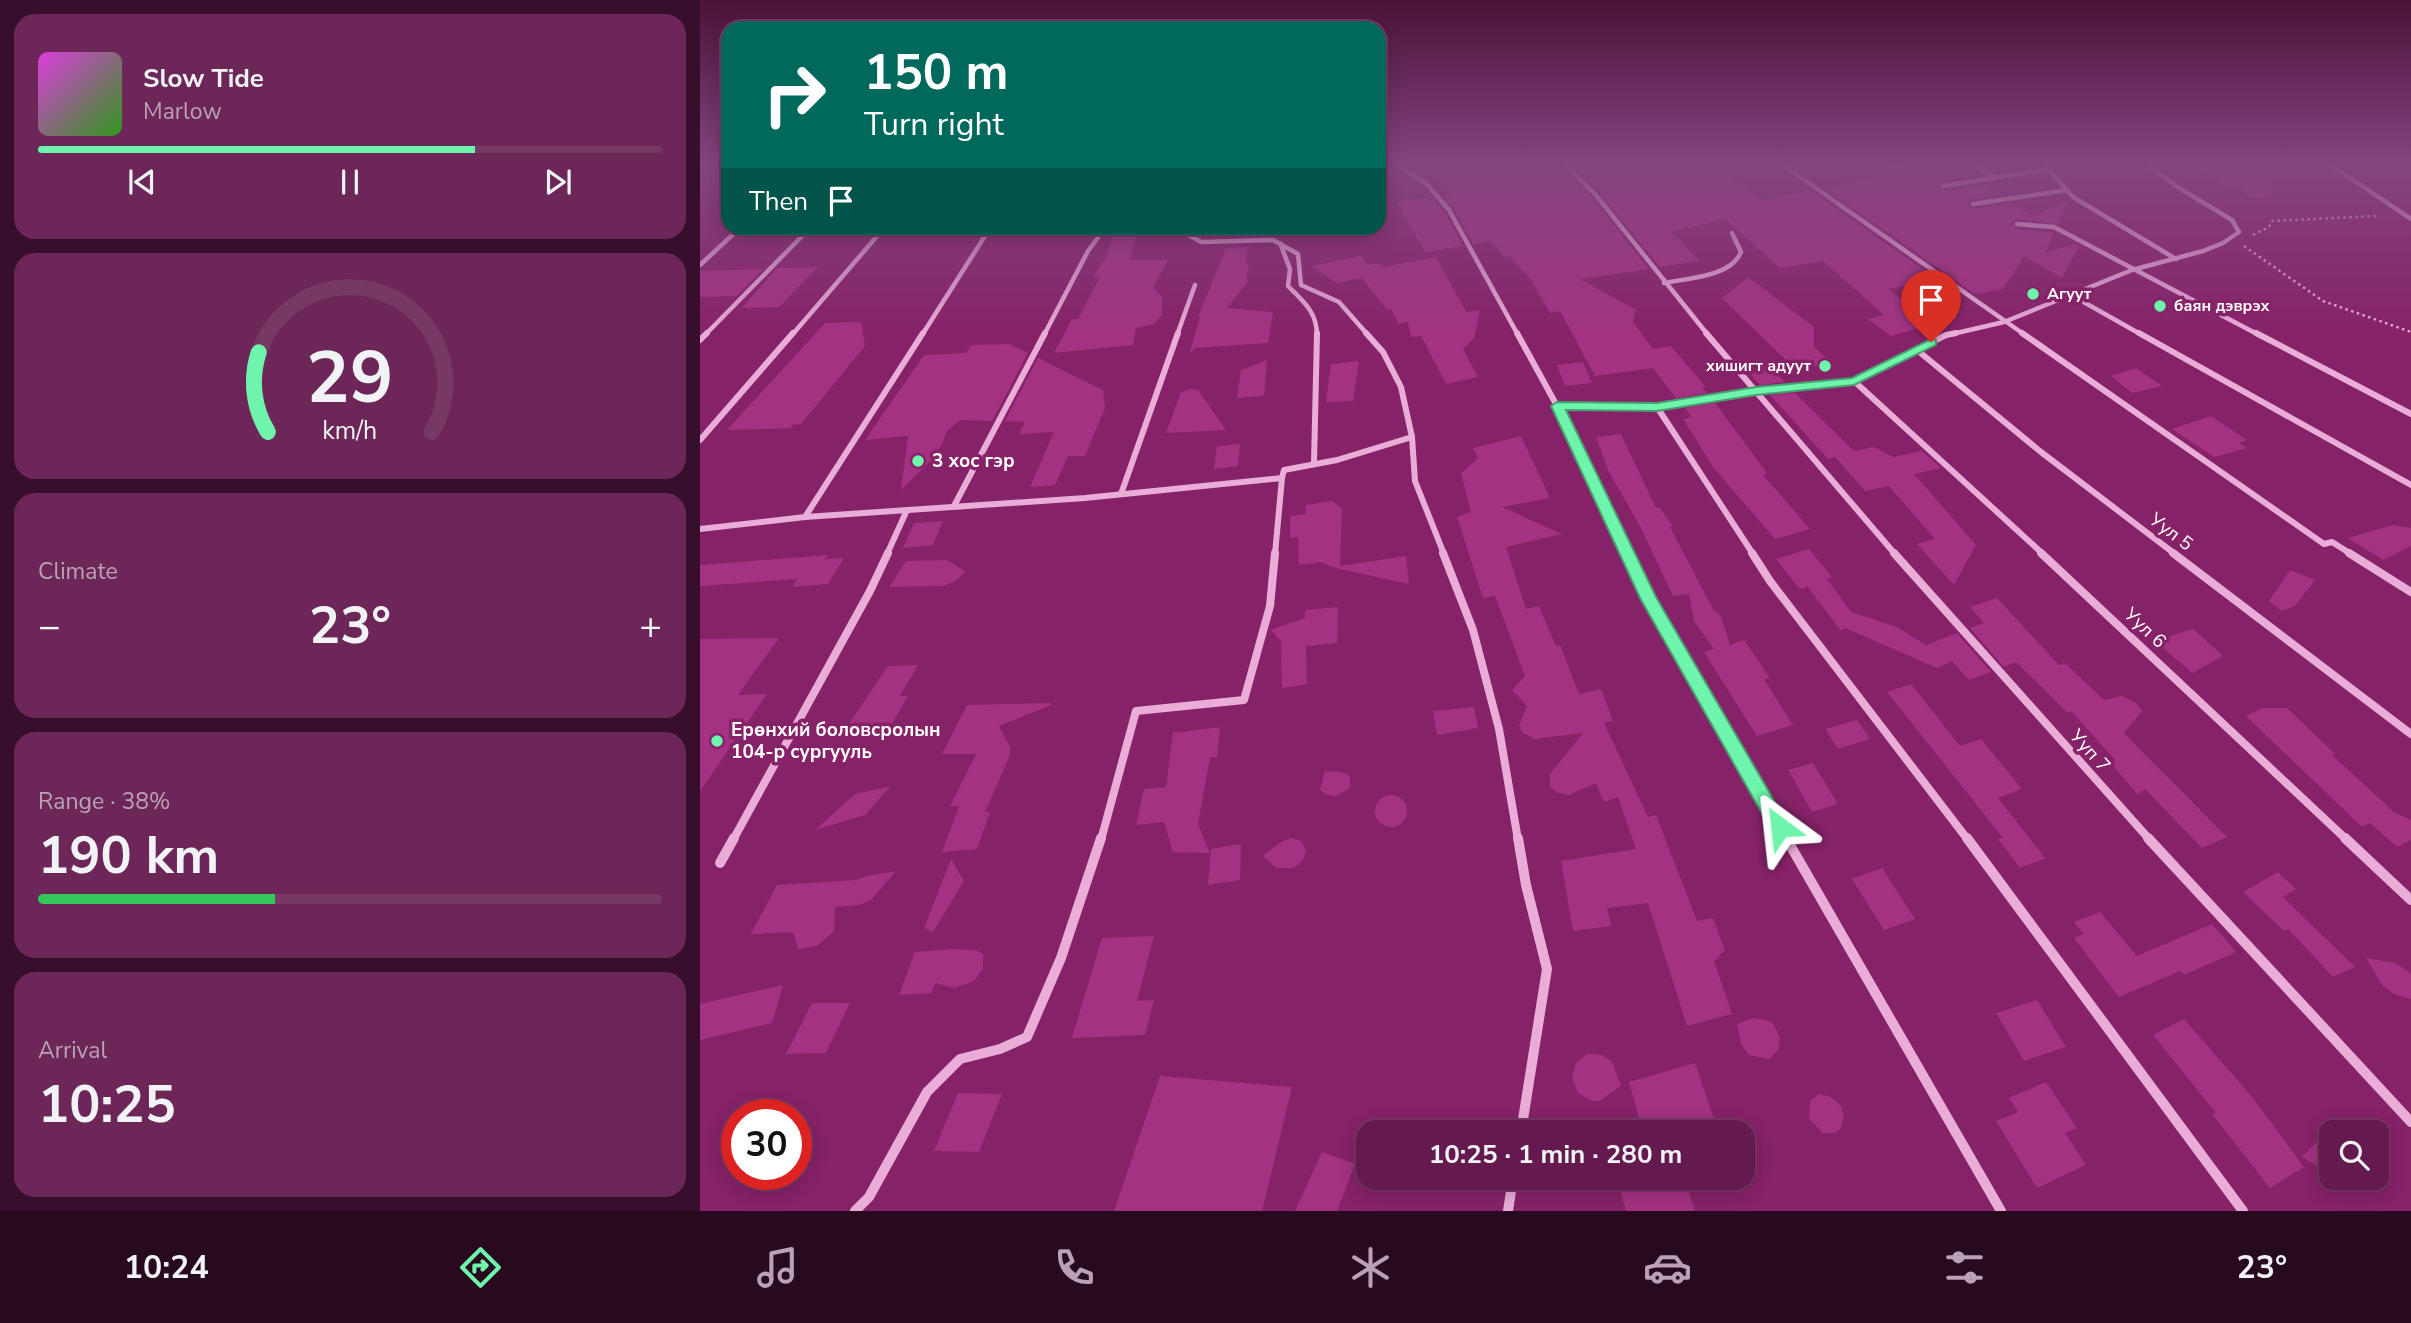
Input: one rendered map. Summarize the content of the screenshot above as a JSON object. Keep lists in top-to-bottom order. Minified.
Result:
{"streets":{"street":["Уул 5","Уул 6","Ууп 7"]},"places":["Агуут","баян дэврэх","хишигт адуут","3 хос гэр","Ерөнхий боловсролын 104-р сургууль"],"page":{"turn":["150 m","Turn right"],"song":["Slow Tide","Marlow"],"then":"Then","tile":["Climate",["Range · 38%","190 km"],["Arrival","10:25"]],"heat":["−","23°","+"],"limit":"30","trip":"10:25 · 1 min · 280 m","tabs":["10:24","23°"],"gauge":["29","km/h"]}}
